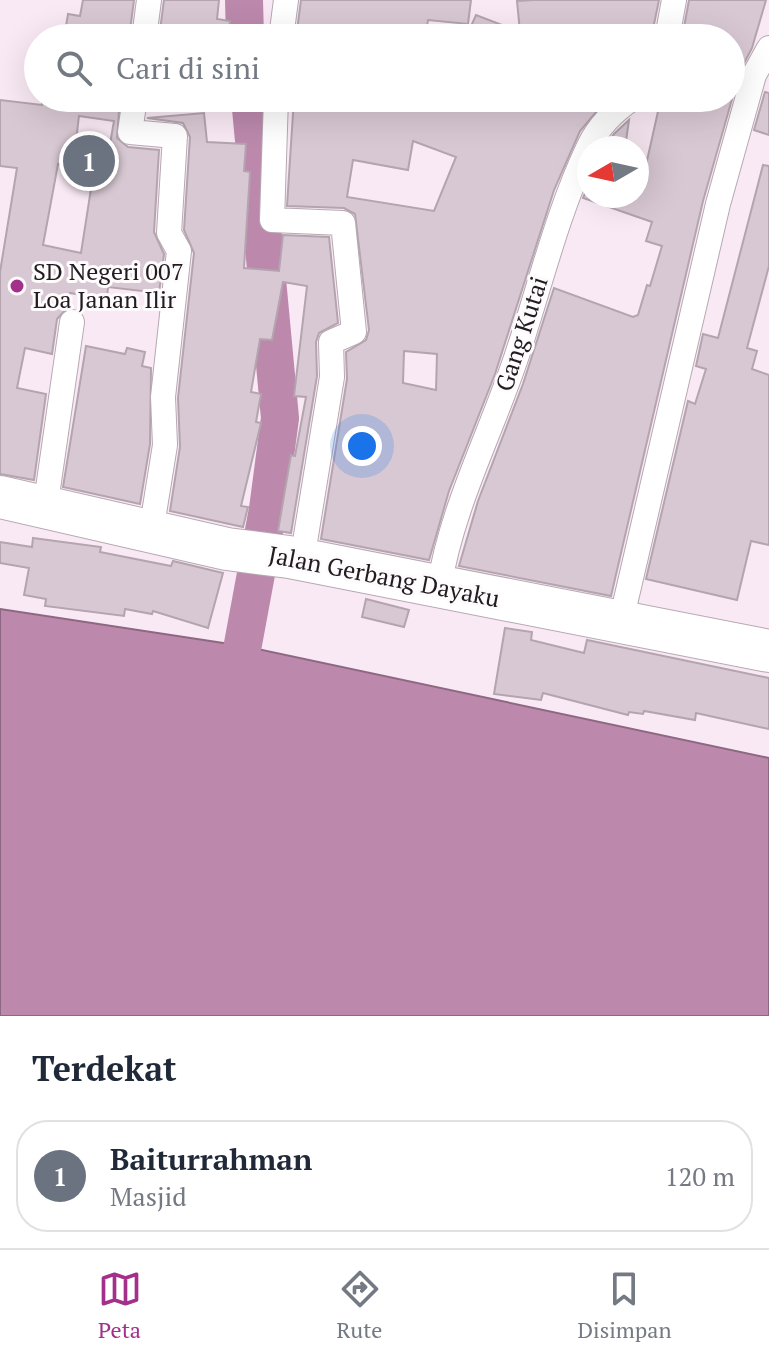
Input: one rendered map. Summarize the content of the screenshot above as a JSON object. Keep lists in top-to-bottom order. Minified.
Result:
{"streets":{"highway":["Jalan Gerbang Dayaku"],"street":["Gang Kutai"]},"crossings":[["Gang Kutai","Jalan Gerbang Dayaku"]],"places":["SD Negeri 007 Loa Janan Ilir"],"north":"left","page":{"search":"Cari di sini","pins":"1","heading":"Terdekat","list":[{"mark":"1","name":"Baiturrahman","note":"Masjid","value":"120 m"}],"nav":["Peta","Rute","Disimpan"]}}
